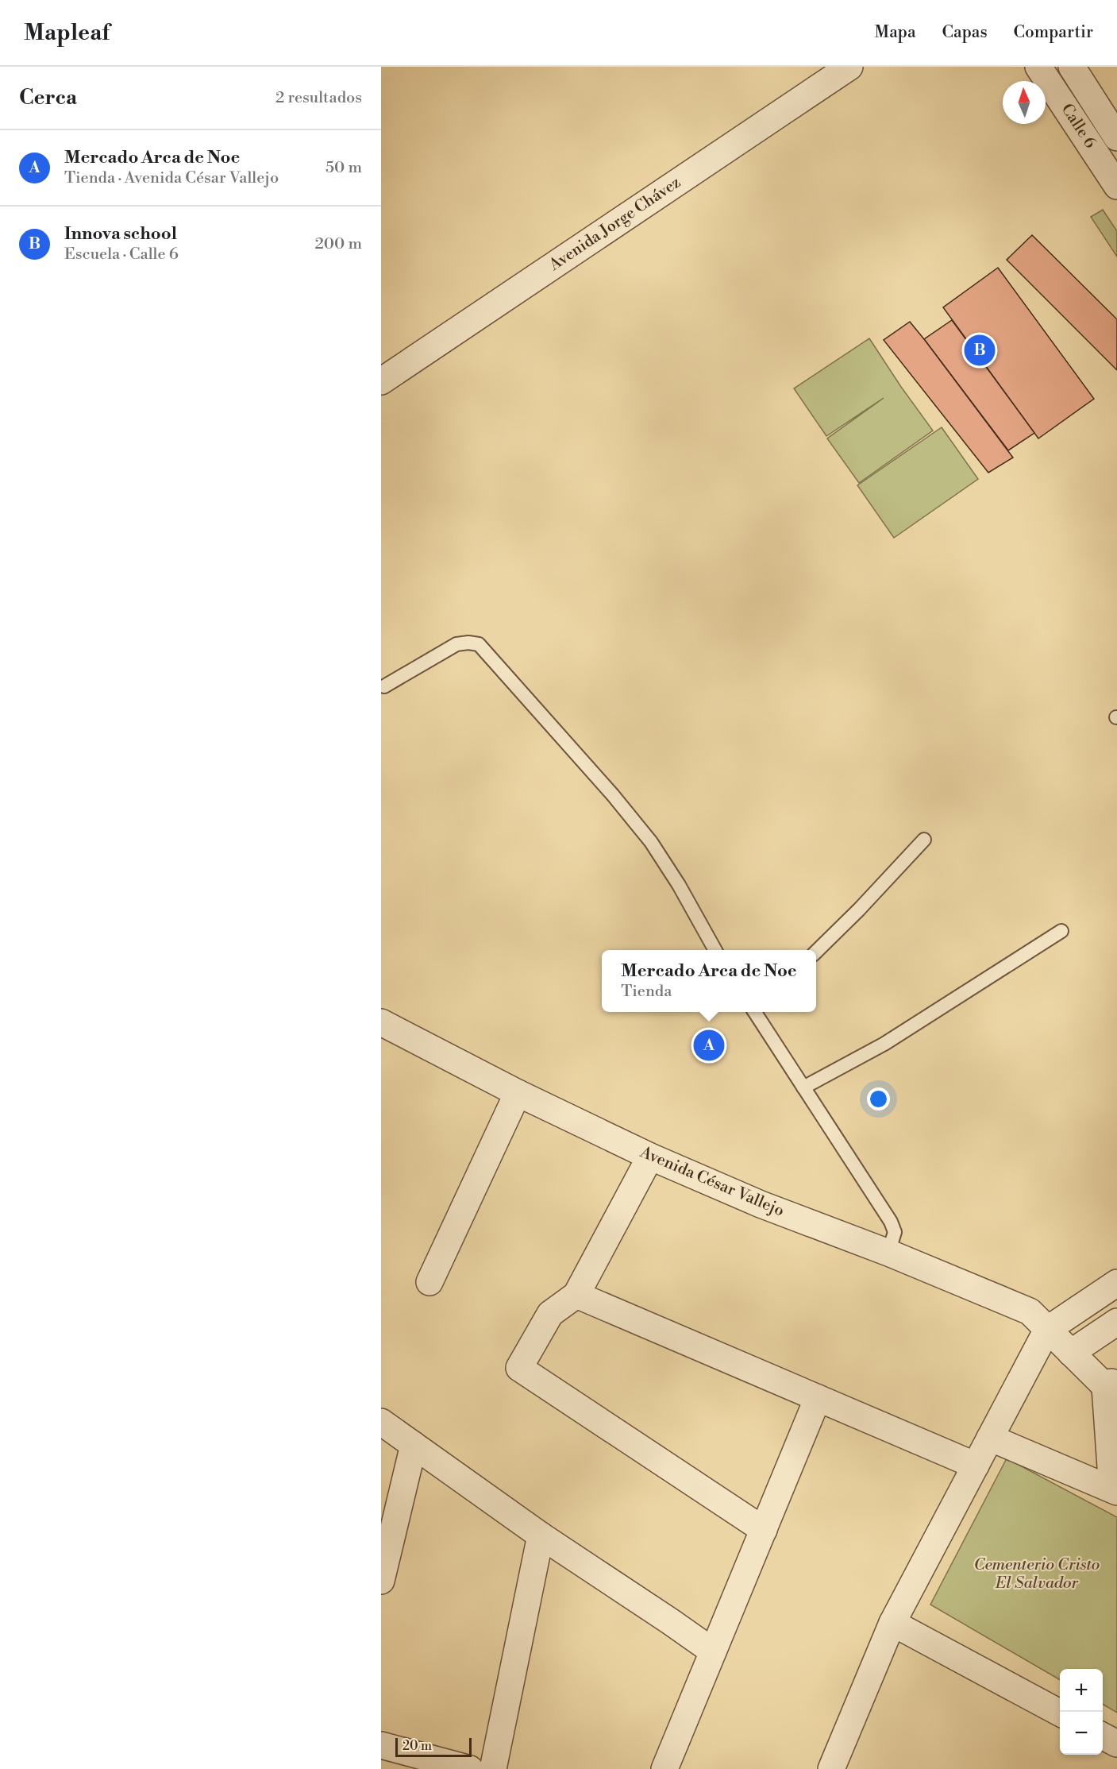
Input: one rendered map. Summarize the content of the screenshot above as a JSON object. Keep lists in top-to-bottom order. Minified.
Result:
{"streets":{"street":["Calle 6","Avenida Jorge Chávez","Avenida César Vallejo"]},"parks":["Cementerio Cristo El Salvador"],"scale_bar":"20 m","north":"top","page":{"header":"Mapleaf","nav":["Mapa","Capas","Compartir"],"heading":["Cerca","2 resultados"],"list":[{"mark":"A","name":"Mercado Arca de Noe","note":"Tienda · Avenida César Vallejo","value":"50 m"},{"mark":"B","name":"Innova school","note":"Escuela · Calle 6","value":"200 m"}],"pins":["B","A"],"popup":["Mercado Arca de Noe","Tienda"],"map_buttons":["+","−"],"scale":"20 m"}}
